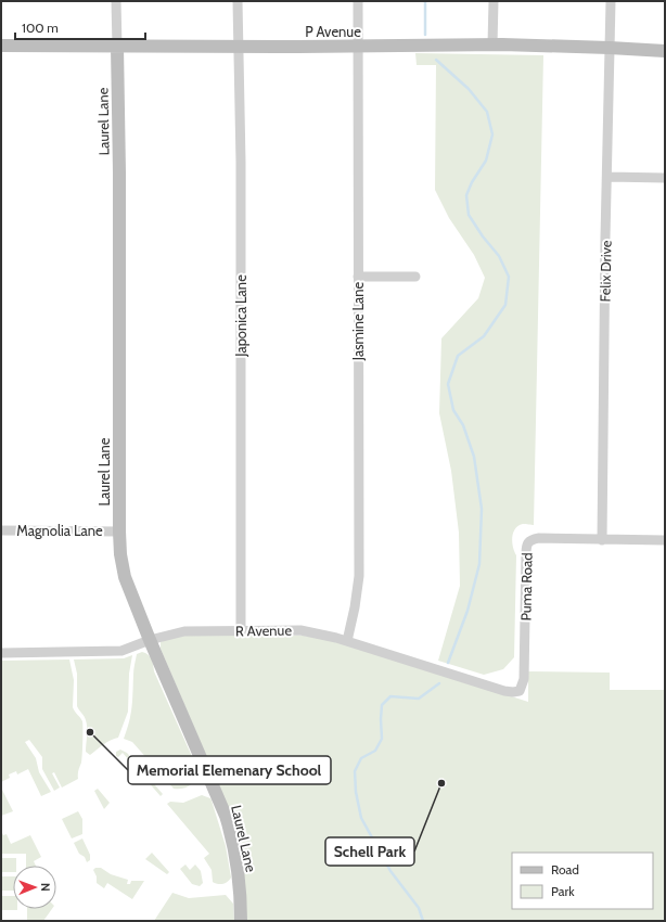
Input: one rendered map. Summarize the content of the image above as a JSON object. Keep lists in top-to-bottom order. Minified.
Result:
{"streets":{"street":["P Avenue","Laurel Lane","Felix Drive","Japonica Lane","Jasmine Lane","Magnolia Lane","Puma Road","R Avenue"]},"crossings":[["P Avenue","Laurel Lane"],["P Avenue","Felix Drive"],["P Avenue","Japonica Lane"],["P Avenue","Jasmine Lane"],["Laurel Lane","Magnolia Lane"],["Laurel Lane","R Avenue"],["Felix Drive","Puma Road"],["Japonica Lane","R Avenue"],["Jasmine Lane","R Avenue"],["Puma Road","R Avenue"]],"places":["Memorial Elemenary School","Schell Park"],"legend":["Road","Park"],"scale_bar":"100 m","north":"right"}
